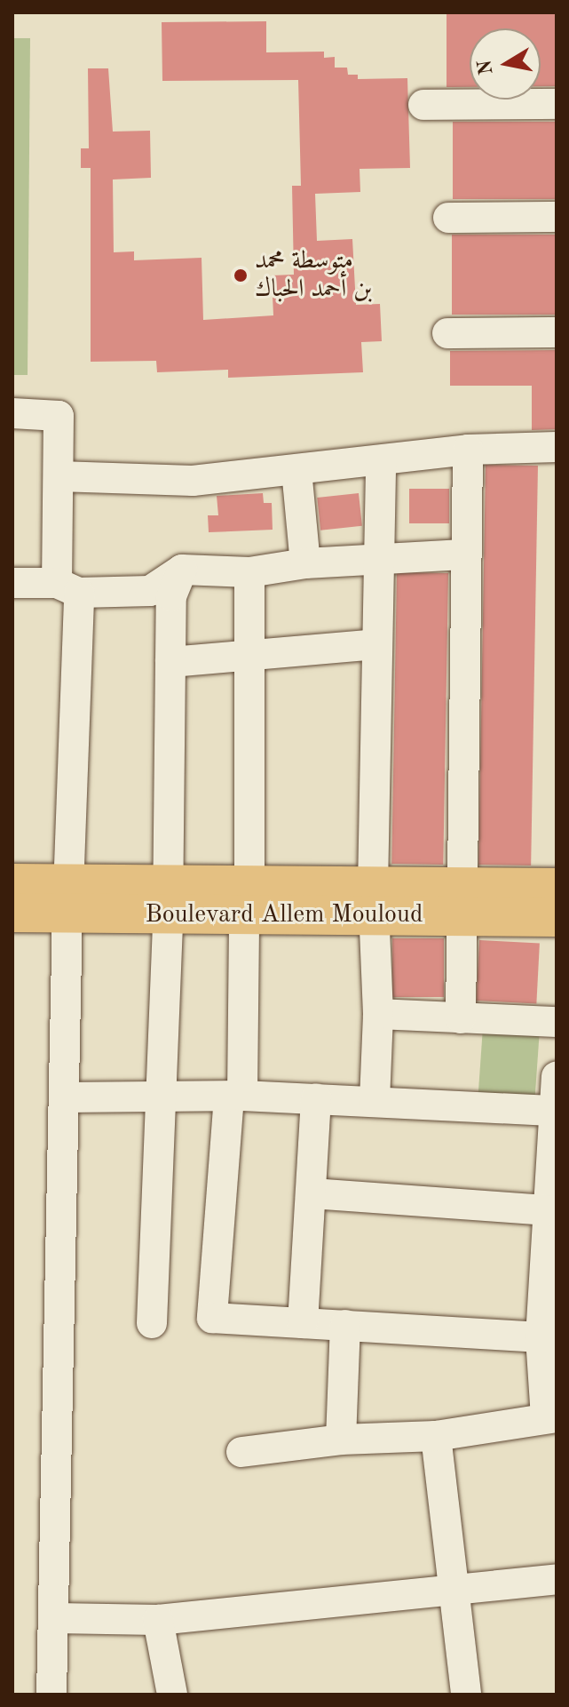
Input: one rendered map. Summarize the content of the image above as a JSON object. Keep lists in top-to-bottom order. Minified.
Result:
{"streets":{"main road":["Boulevard Allem Mouloud"]},"places":["متوسطة محمد بن أحمد الحباك"],"north":"left"}
